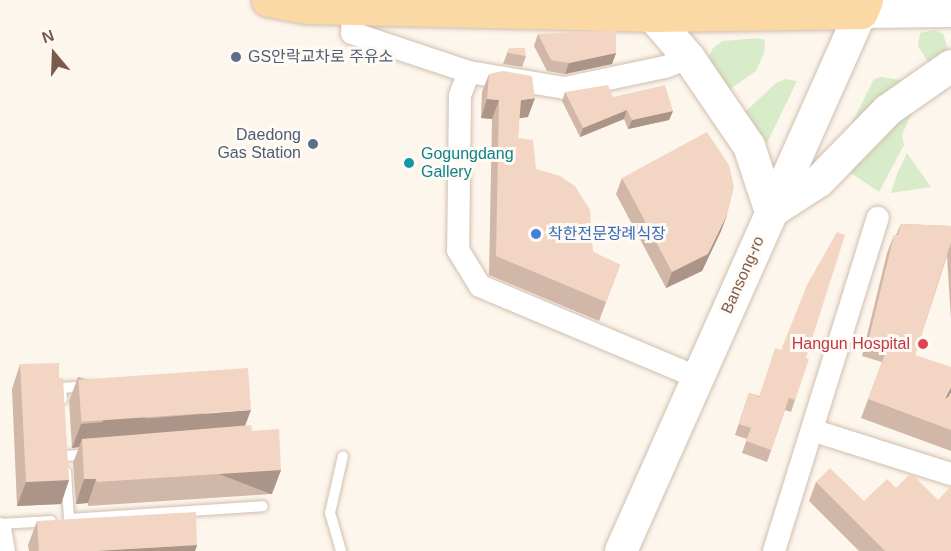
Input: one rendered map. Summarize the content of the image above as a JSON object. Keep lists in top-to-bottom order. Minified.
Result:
{"streets":{"main road":["Bansong-ro"]},"places":["GS안락교차로 주유소","Daedong Gas Station","Gogungdang Gallery","착한전문장례식장","Hangun Hospital"],"north":"top"}
